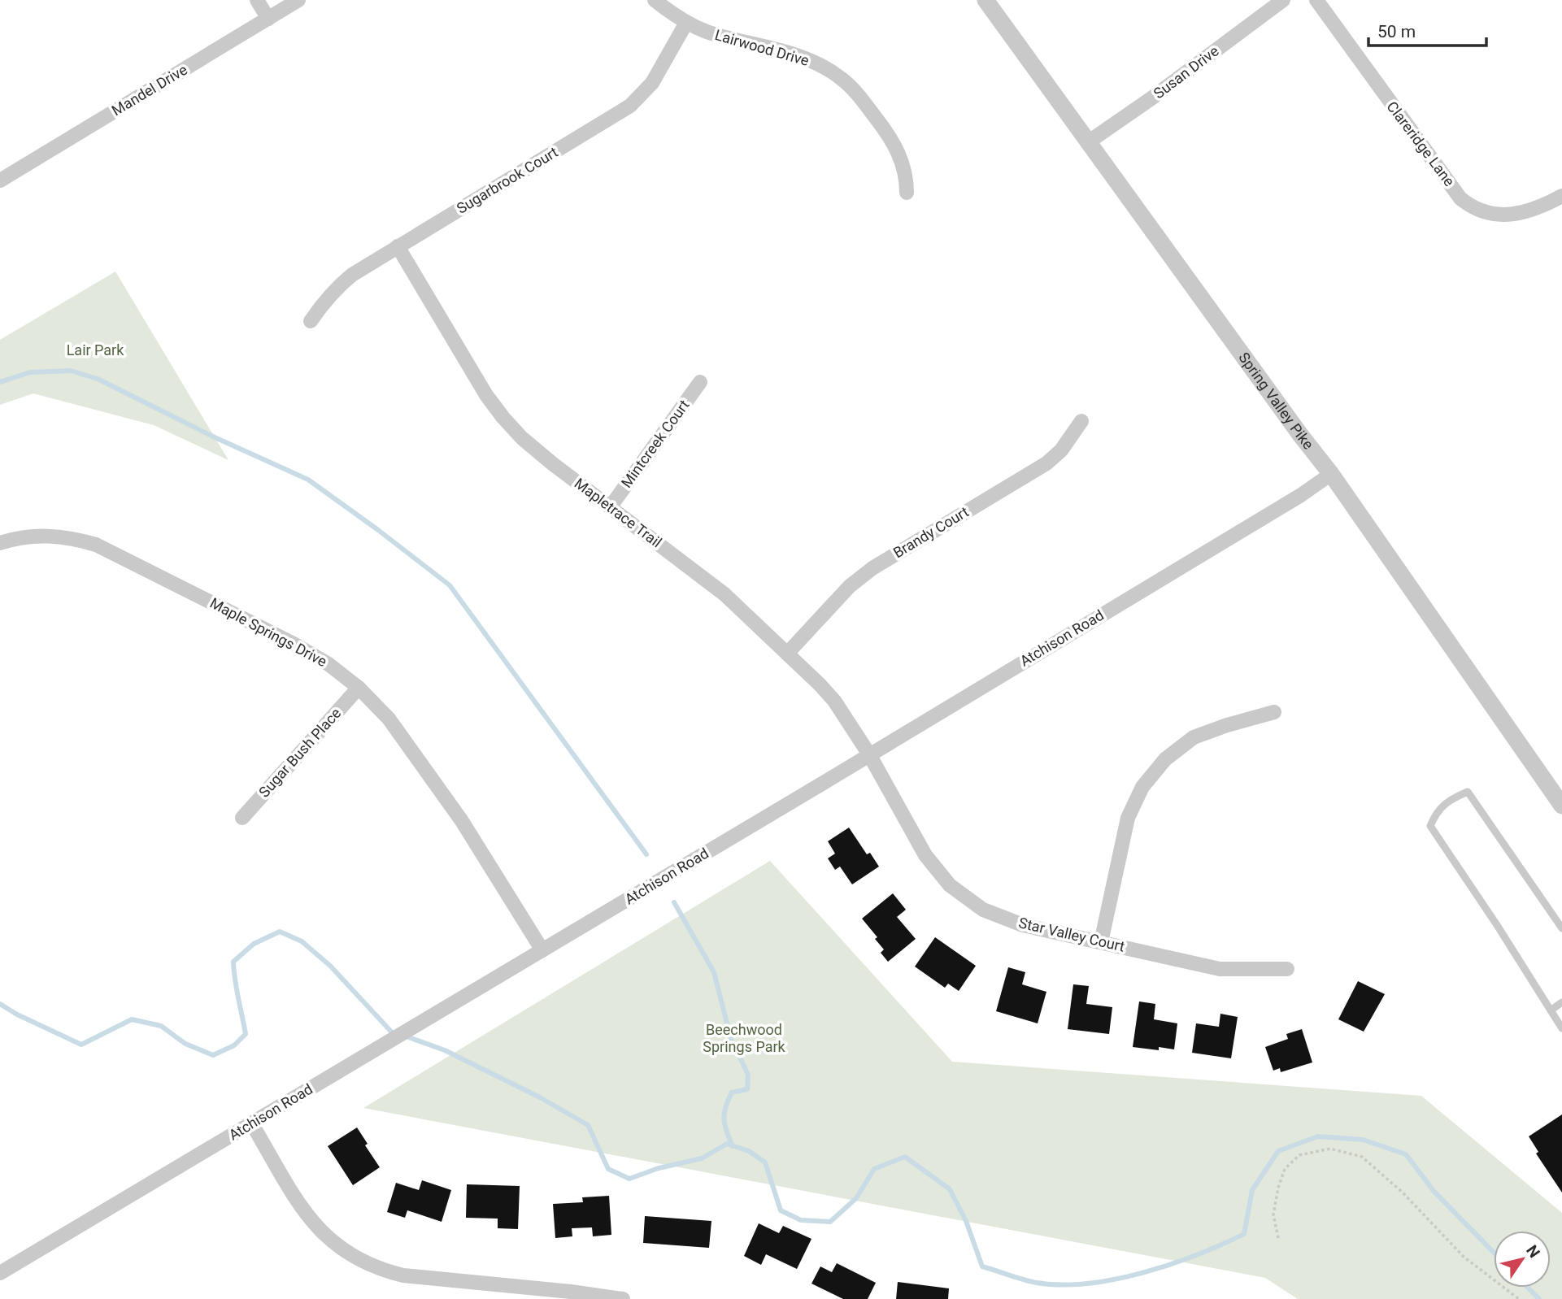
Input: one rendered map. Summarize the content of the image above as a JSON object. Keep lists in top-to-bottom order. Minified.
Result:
{"streets":{"street":["Lairwood Drive","Susan Drive","Mandel Drive","Clareridge Lane","Sugarbrook Court","Spring Valley Pike","Mintcreek Court","Mapletrace Trail","Brandy Court","Maple Springs Drive","Atchison Road","Sugar Bush Place","Star Valley Court"]},"crossings":[["Lairwood Drive","Sugarbrook Court"],["Susan Drive","Spring Valley Pike"],["Sugarbrook Court","Mapletrace Trail"],["Spring Valley Pike","Atchison Road"],["Mintcreek Court","Mapletrace Trail"],["Mapletrace Trail","Brandy Court"],["Mapletrace Trail","Atchison Road"],["Mapletrace Trail","Star Valley Court"],["Maple Springs Drive","Atchison Road"],["Maple Springs Drive","Sugar Bush Place"],["Atchison Road","Star Valley Court"]],"parks":["Lair Park","Beechwood Springs Park"],"scale_bar":"50 m","north":"top right"}
